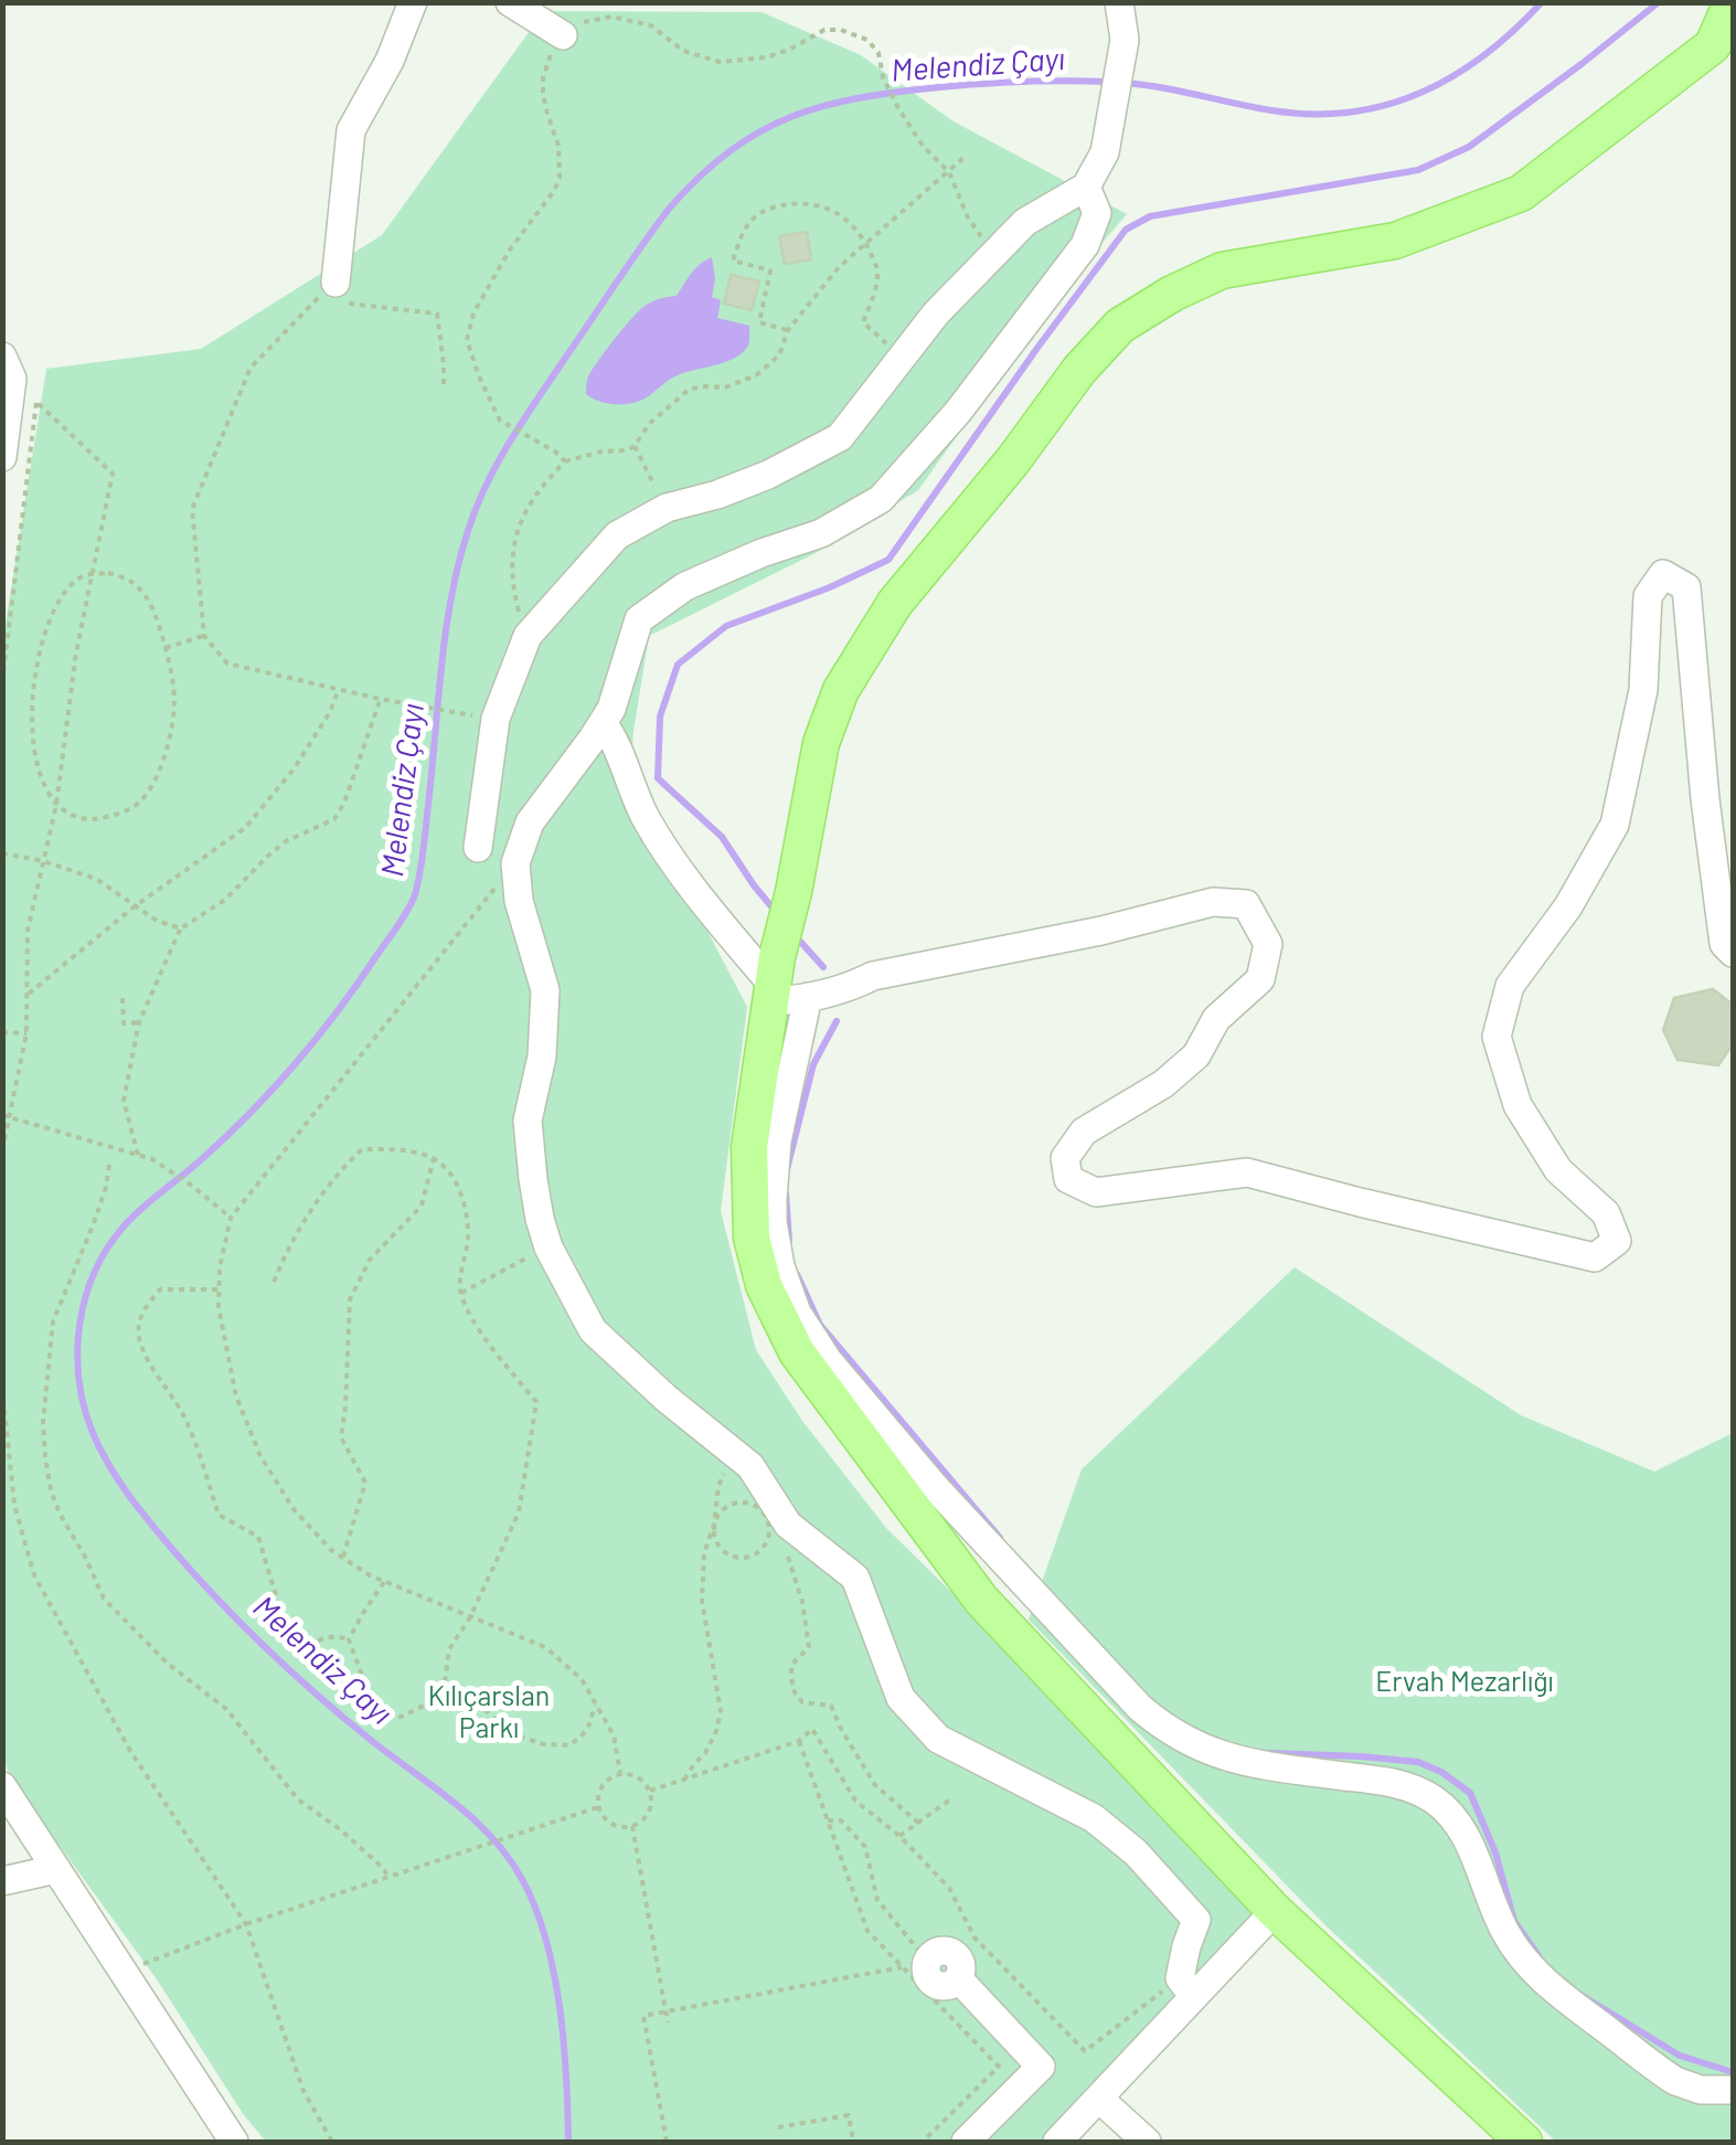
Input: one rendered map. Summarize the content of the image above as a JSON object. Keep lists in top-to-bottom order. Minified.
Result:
{"water":["Melendiz Çayı"],"parks":["Ervah Mezarlığı","Kılıçarslan Parkı"]}
